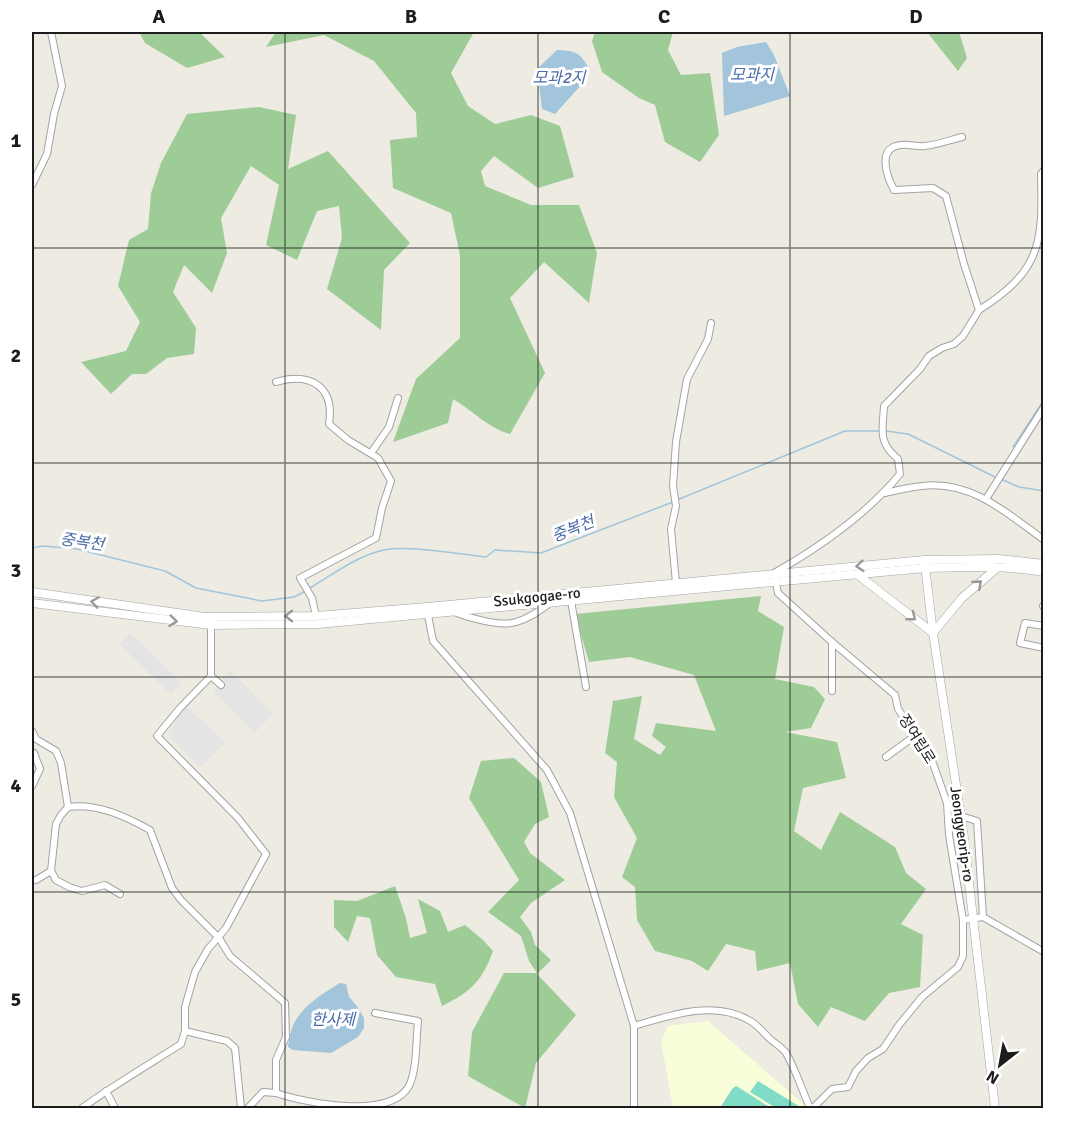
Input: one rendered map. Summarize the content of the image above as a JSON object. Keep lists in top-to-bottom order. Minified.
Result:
{"streets":{"street":["Ssukgogae-ro","정여립로","Jeongyeorip-ro"]},"crossings":[["Ssukgogae-ro","정여립로"],["Ssukgogae-ro","Jeongyeorip-ro"]],"water":["모과지","모과2지","중복천","한사제"],"north":"bottom left","grid":{"columns":["A","B","C","D"],"rows":["1","2","3","4","5"]}}
